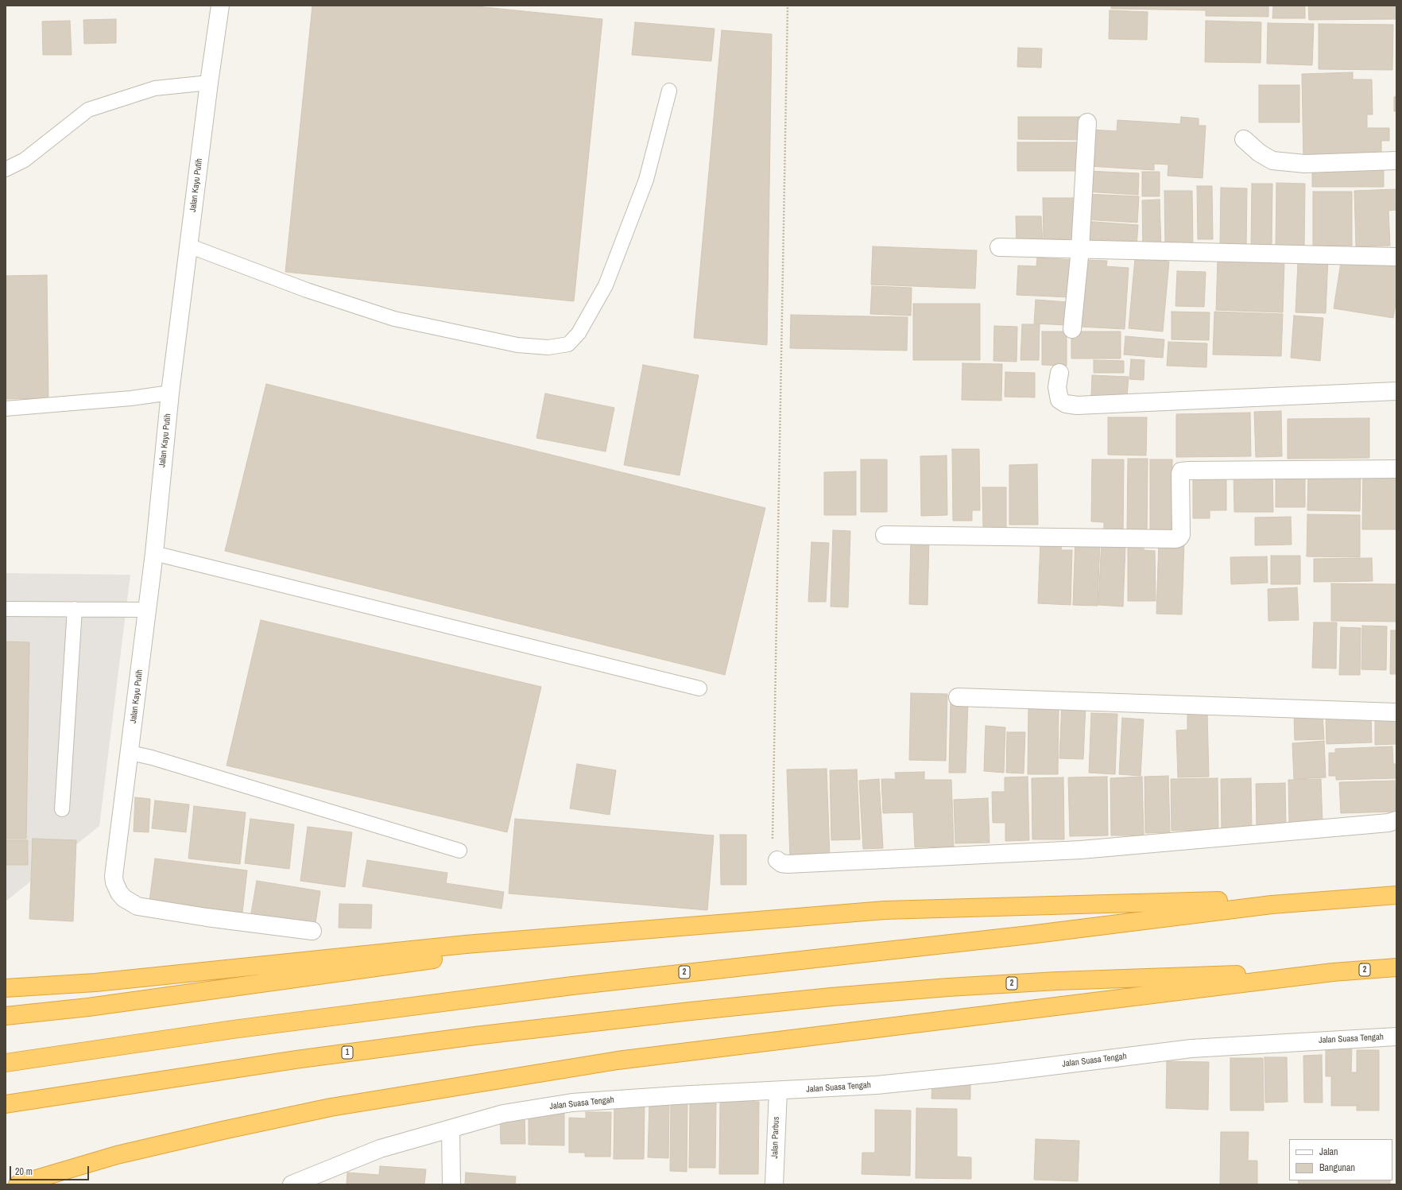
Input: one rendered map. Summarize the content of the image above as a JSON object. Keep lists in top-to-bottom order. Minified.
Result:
{"streets":{"highway":["2","1"],"street":["Jalan Kayu Putih","Jalan Suasa Tengah","Jalan Parbus"]},"crossings":[["2","1"],["Jalan Suasa Tengah","Jalan Parbus"]],"legend":["Jalan","Bangunan"],"scale_bar":"20 m"}
